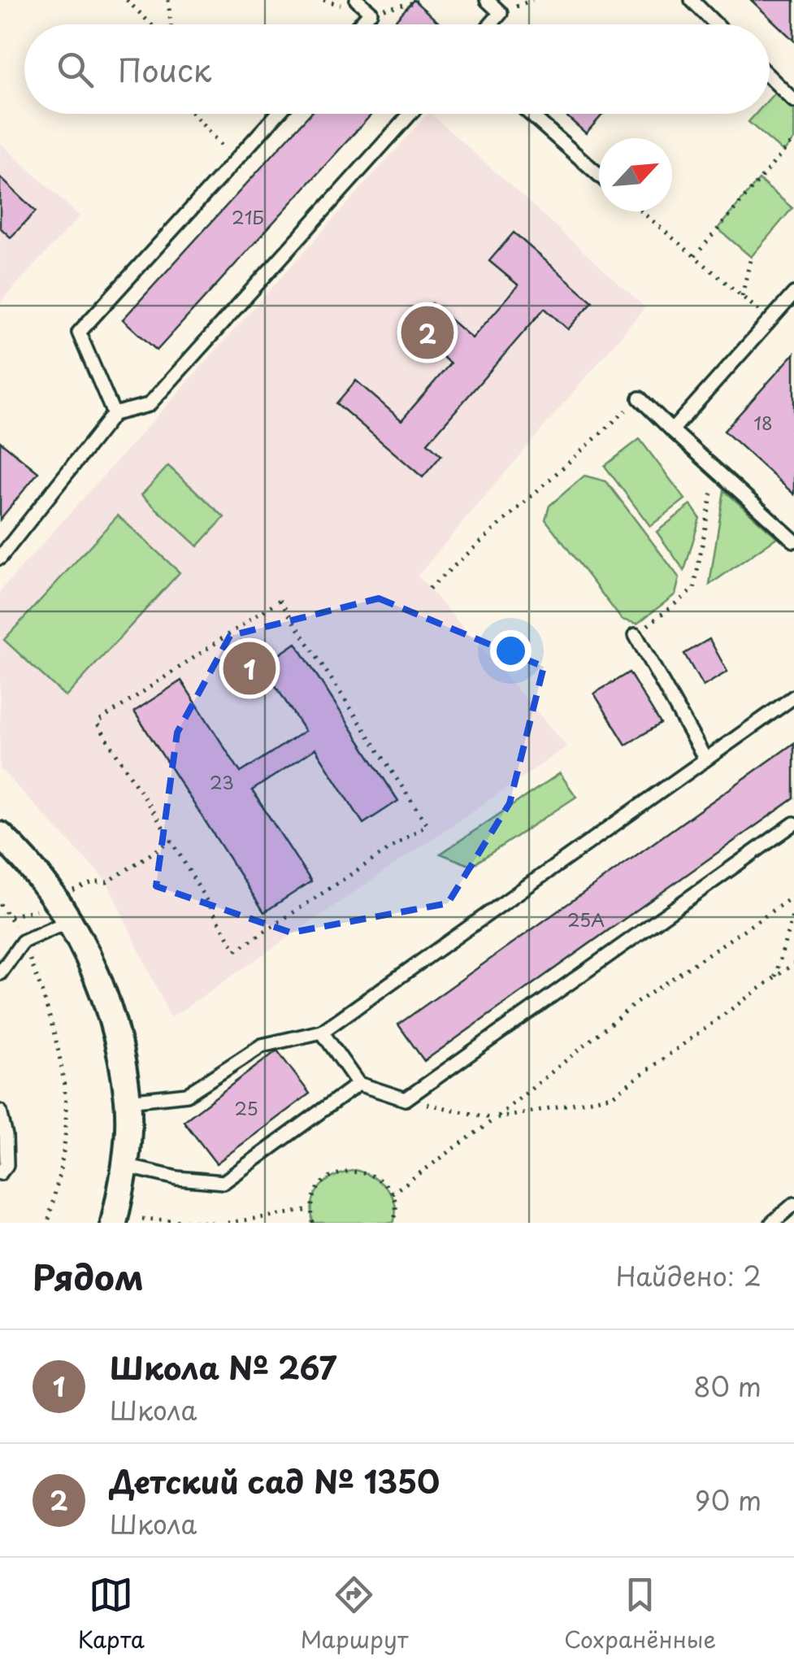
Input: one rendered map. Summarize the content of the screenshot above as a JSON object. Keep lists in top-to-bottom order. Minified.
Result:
{"house_numbers":["21Б","18","23","25А","25"],"north":"top right","page":{"search":"Поиск","pins":["2","1"],"heading":["Рядом","Найдено: 2"],"list":[{"mark":"1","name":"Школа № 267","note":"Школа","value":"80 m"},{"mark":"2","name":"Детский сад № 1350","note":"Школа","value":"90 m"}],"nav":["Карта","Маршрут","Сохранённые"]}}
